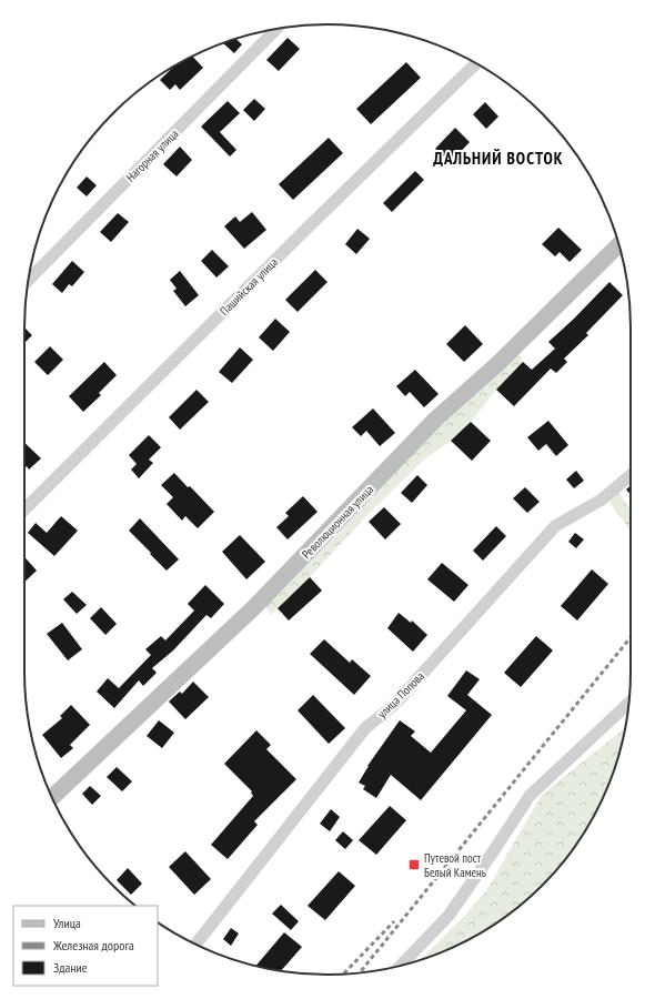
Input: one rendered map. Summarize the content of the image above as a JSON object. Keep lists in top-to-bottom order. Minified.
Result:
{"streets":{"street":["Нагорная улица","Пашийская улица","Революционная улица","улица Попова"]},"districts":["ДАЛЬНИЙ ВОСТОК"],"places":{"transit":["Путевой пост Белый Камень"]},"legend":["Улица","Железная дорога","Здание"]}
